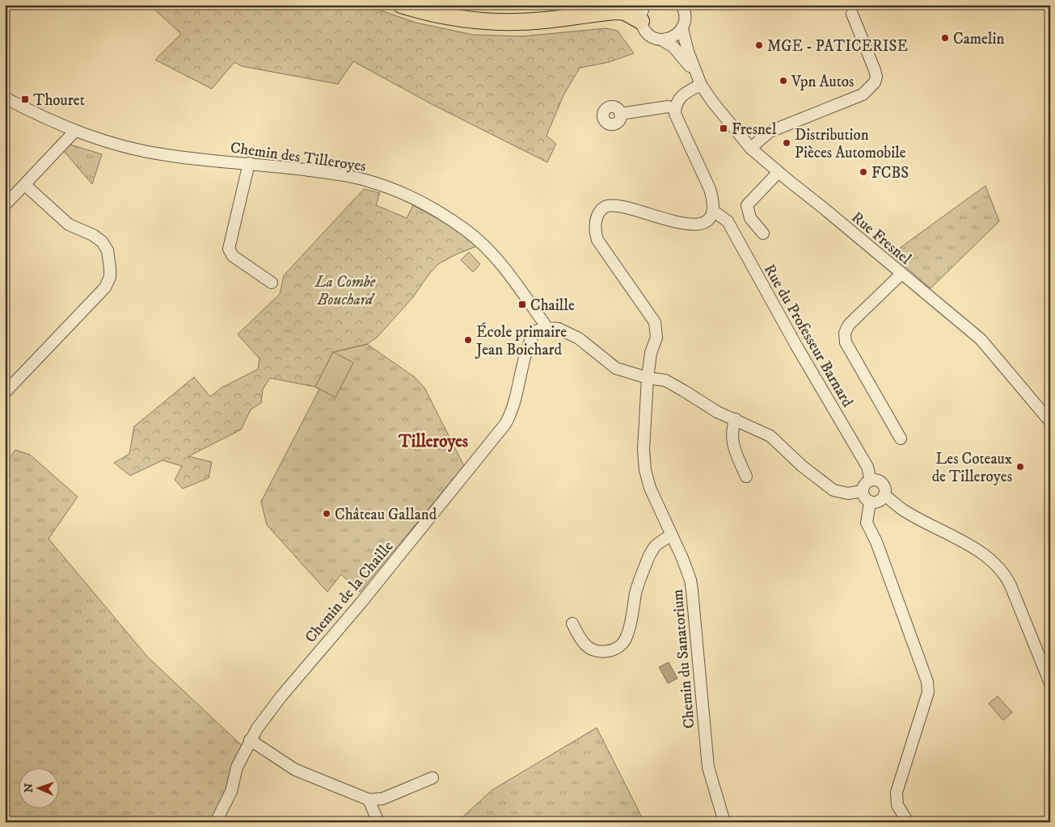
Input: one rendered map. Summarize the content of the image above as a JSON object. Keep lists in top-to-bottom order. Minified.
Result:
{"streets":{"street":["Chemin des Tilleroyes","Rue Fresnel","Rue du Professeur Barnard","Chemin de la Chaille","Chemin du Sanatorium"]},"crossings":[["Chemin des Tilleroyes","Chemin de la Chaille"],["Rue du Professeur Barnard","Chemin du Sanatorium"]],"districts":["Tilleroyes"],"parks":["La Combe Bouchard"],"places":{"other":["Camelin","MGE - PATICERISE","Vpn Autos","Distribution Pièces Automobile","FCBS","École primaire Jean Boichard","Les Coteaux de Tilleroyes","Château Galland"],"transit":["Thouret","Fresnel","Chaille"]},"north":"left"}
